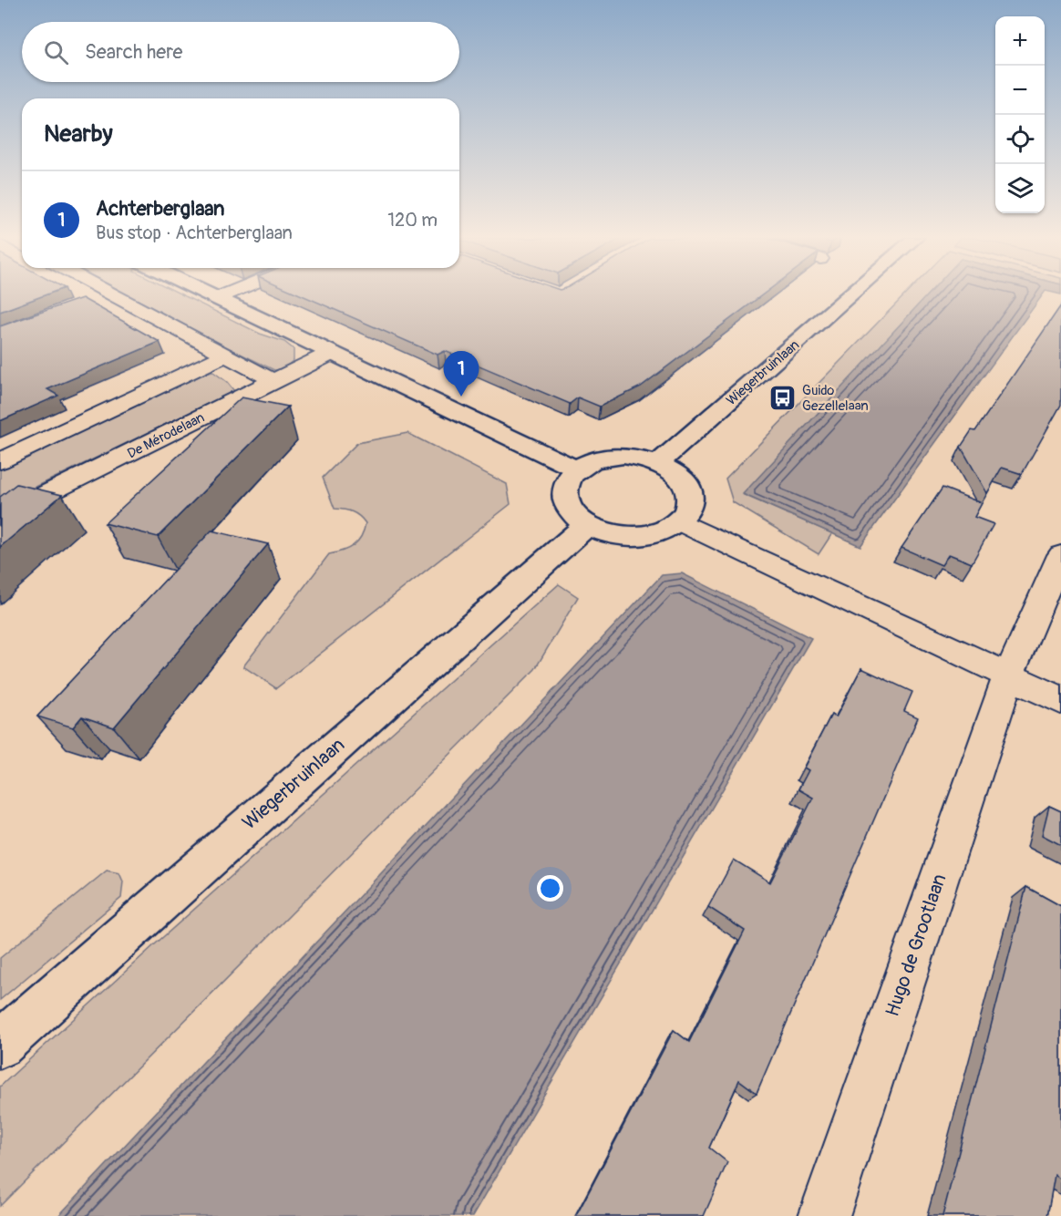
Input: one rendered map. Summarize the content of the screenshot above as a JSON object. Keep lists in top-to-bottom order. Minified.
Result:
{"streets":{"street":["Wiegerbruinlaan","De Mérodelaan","Hugo de Grootlaan"]},"places":{"bus stop":["Guido Gezellelaan"]},"page":{"map_buttons":["+","−"],"search":"Search here","heading":"Nearby","list":[{"mark":"1","name":"Achterberglaan","note":"Bus stop · Achterberglaan","value":"120 m"}],"pins":"1"}}
